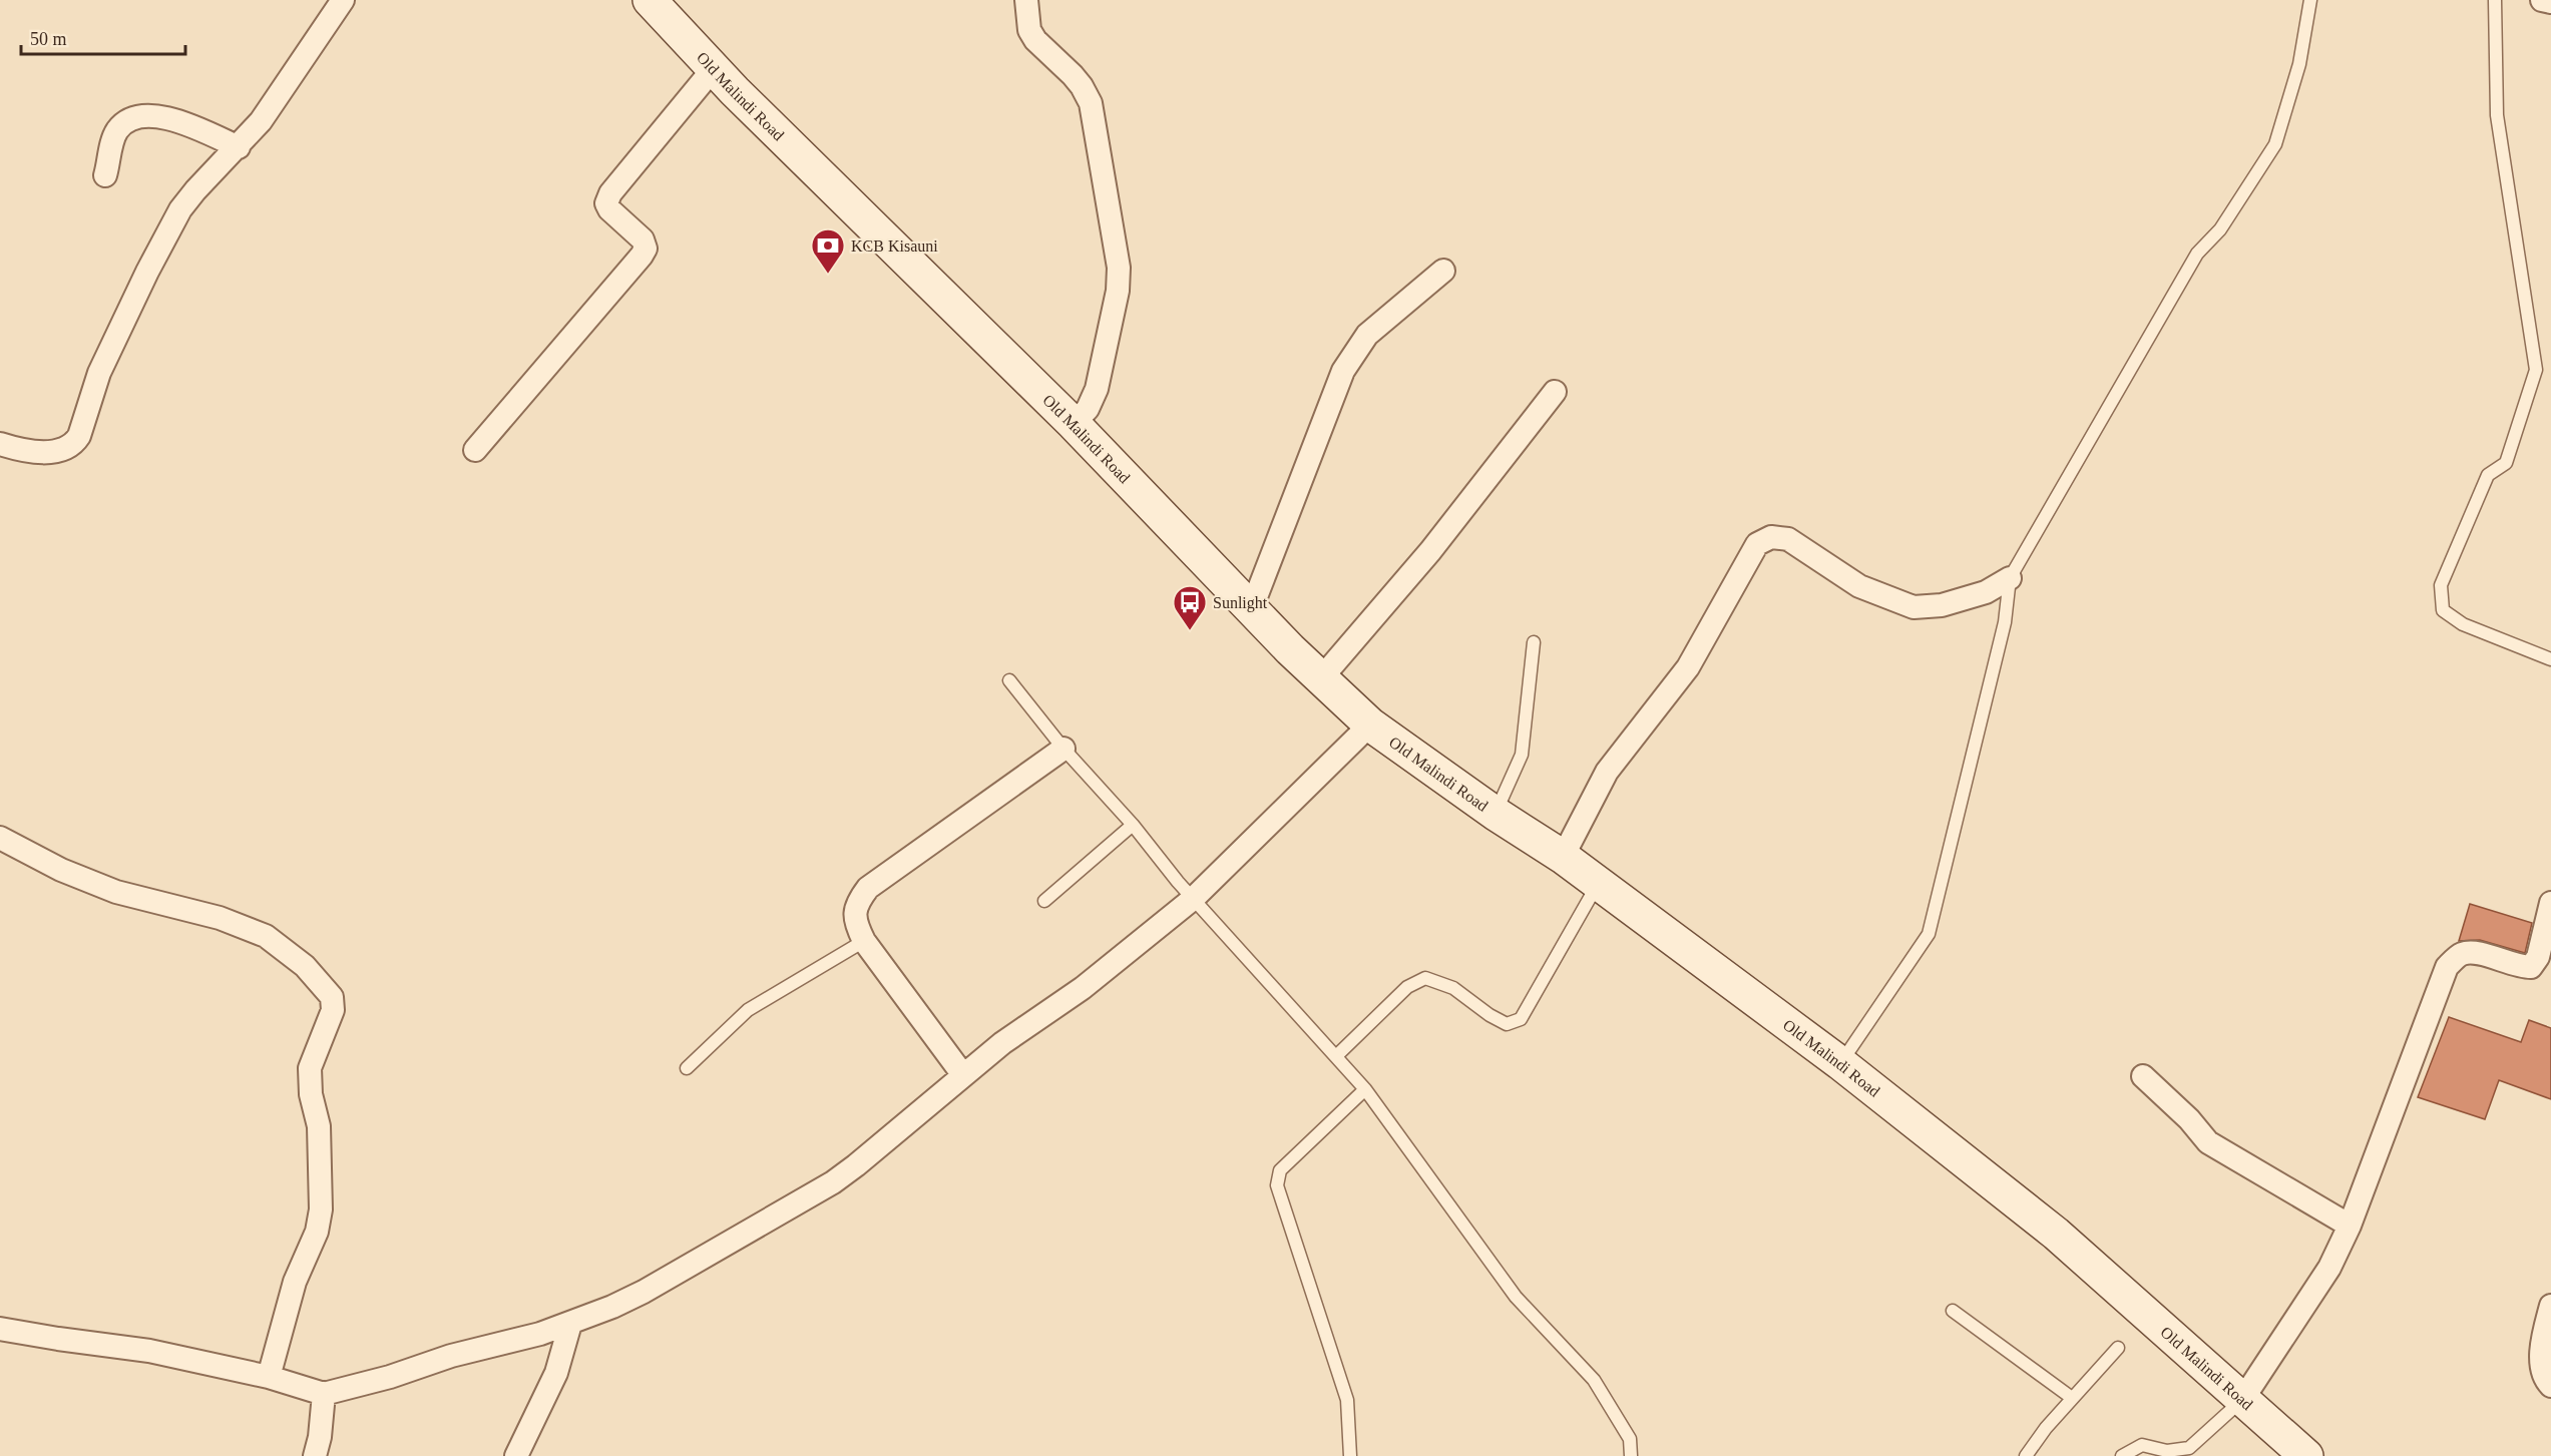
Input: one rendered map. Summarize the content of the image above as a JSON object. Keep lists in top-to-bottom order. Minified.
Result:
{"streets":{"main road":["Old Malindi Road"]},"places":{"bank":["KCB Kisauni"],"bus stop":["Sunlight"]},"scale_bar":"50 m"}
